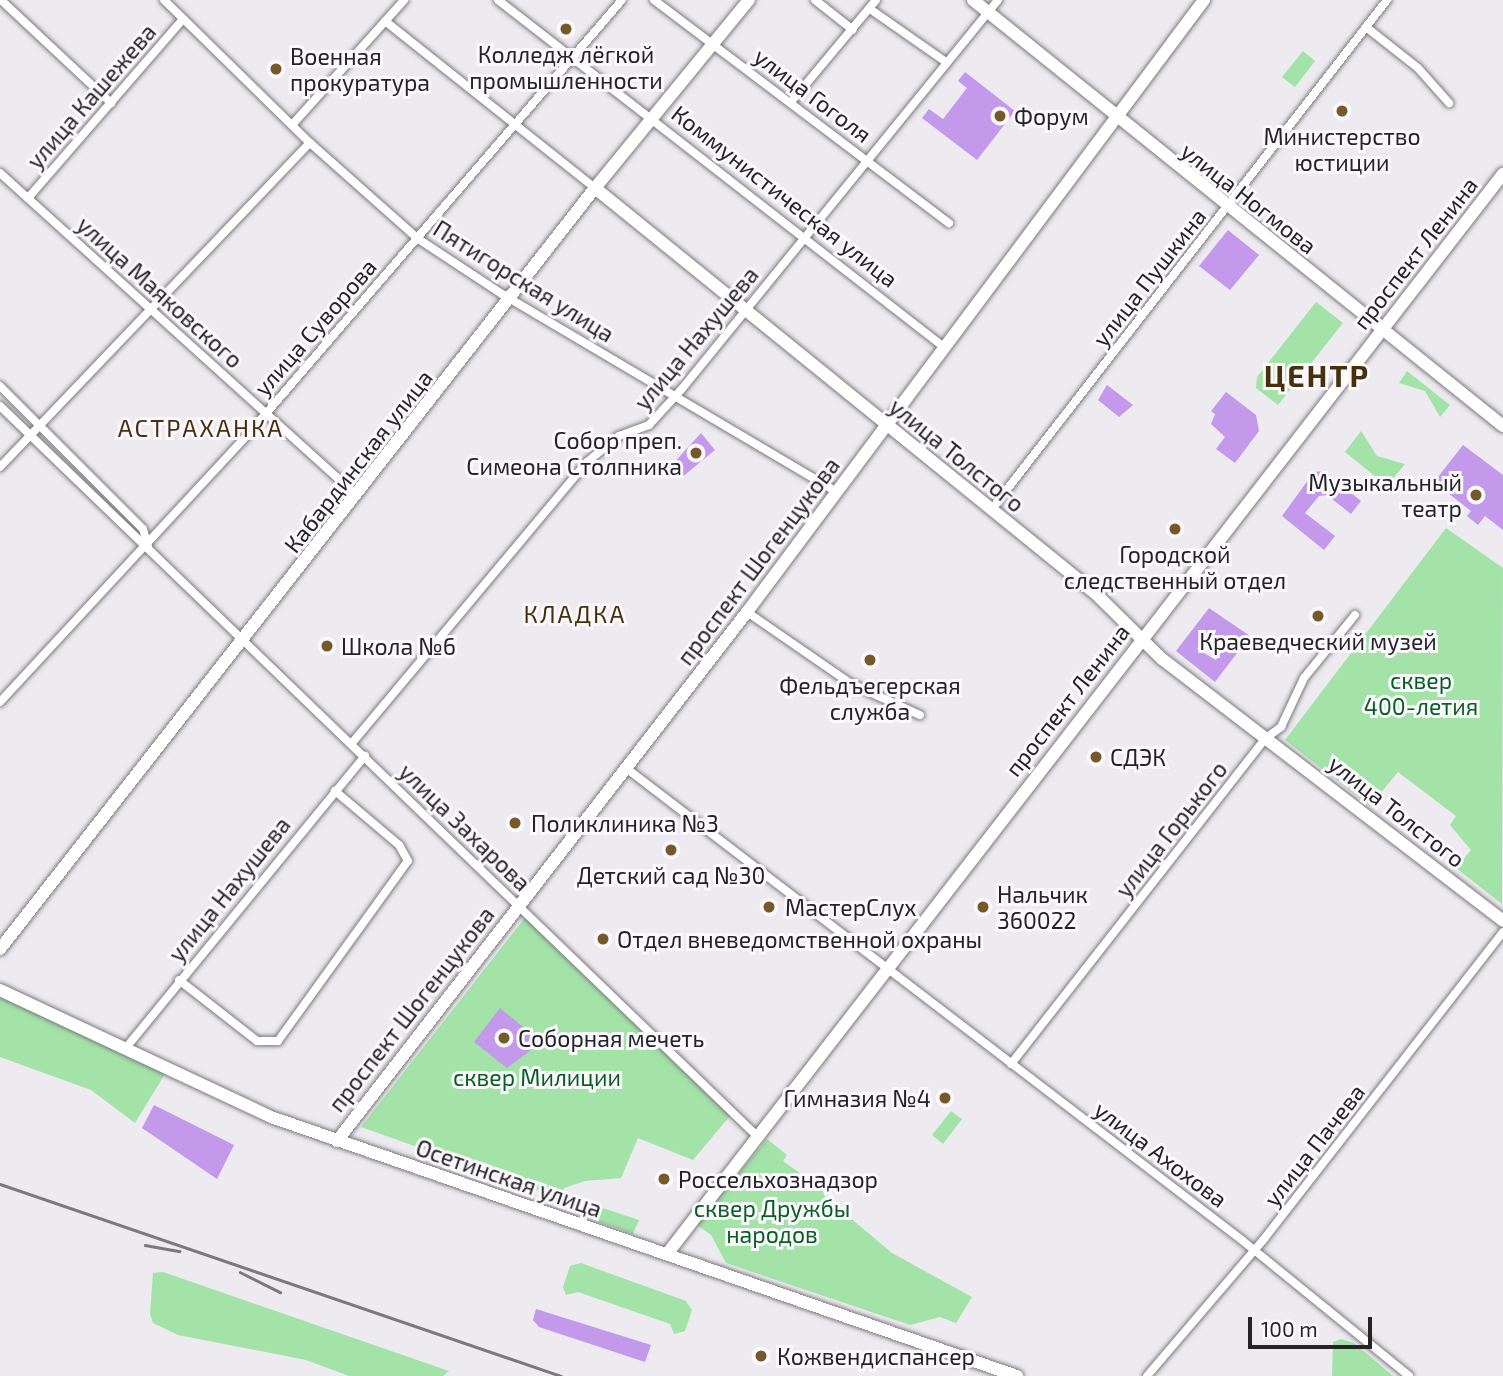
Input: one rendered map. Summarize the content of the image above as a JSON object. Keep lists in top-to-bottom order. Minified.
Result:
{"streets":{"main road":["улица Ногмова","проспект Ленина","улица Толстого","Кабардинская улица","проспект Шогенцукова","Осетинская улица"],"street":["улица Гоголя","улица Кашежева","Коммунистическая улица","улица Пушкина","Пятигорская улица","улица Маяковского","улица Суворова","улица Нахушева","улица Захарова","улица Горького","улица Пачева","улица Ахохова"]},"crossings":[["улица Гоголя","улица Нахушева"],["улица Гоголя","Кабардинская улица"],["улица Кашежева","Пятигорская улица"],["улица Кашежева","улица Маяковского"],["Коммунистическая улица","улица Суворова"],["Коммунистическая улица","улица Нахушева"],["Коммунистическая улица","Кабардинская улица"],["Коммунистическая улица","проспект Шогенцукова"],["улица Ногмова","проспект Ленина"],["улица Ногмова","улица Пушкина"],["улица Ногмова","улица Нахушева"],["улица Ногмова","проспект Шогенцукова"],["проспект Ленина","улица Толстого"],["проспект Ленина","улица Захарова"],["проспект Ленина","улица Ахохова"],["проспект Ленина","Осетинская улица"],["улица Пушкина","улица Толстого"],["Пятигорская улица","улица Суворова"],["Пятигорская улица","улица Нахушева"],["Пятигорская улица","Кабардинская улица"],["Пятигорская улица","проспект Шогенцукова"],["улица Маяковского","улица Суворова"],["улица Маяковского","Кабардинская улица"],["улица Суворова","улица Толстого"],["улица Суворова","улица Захарова"],["улица Нахушева","улица Толстого"],["улица Нахушева","улица Захарова"],["улица Нахушева","Осетинская улица"],["улица Толстого","Кабардинская улица"],["улица Толстого","проспект Шогенцукова"],["улица Толстого","улица Горького"],["Кабардинская улица","улица Захарова"],["проспект Шогенцукова","улица Захарова"],["проспект Шогенцукова","улица Ахохова"],["проспект Шогенцукова","Осетинская улица"],["улица Горького","улица Ахохова"],["улица Пачева","улица Ахохова"]],"districts":["ЦЕНТР","АСТРАХАНКА","КЛАДКА"],"parks":["сквер 400-летия","сквер Милиции","сквер Дружбы народов"],"places":["Колледж лёгкой промышленности","Военная прокуратура","Министерство юстиции","Форум","Собор преп. Симеона Столпника","Музыкальный театр","Городской следственный отдел","Краеведческий музей","Школа №6","Фельдъегерская служба","СДЭК","Поликлиника №3","Детский сад №30","МастерСлух","Нальчик 360022","Отдел вневедомственной охраны","Соборная мечеть","Гимназия №4","Россельхознадзор","Кожвендиспансер"],"scale_bar":"100 m"}
